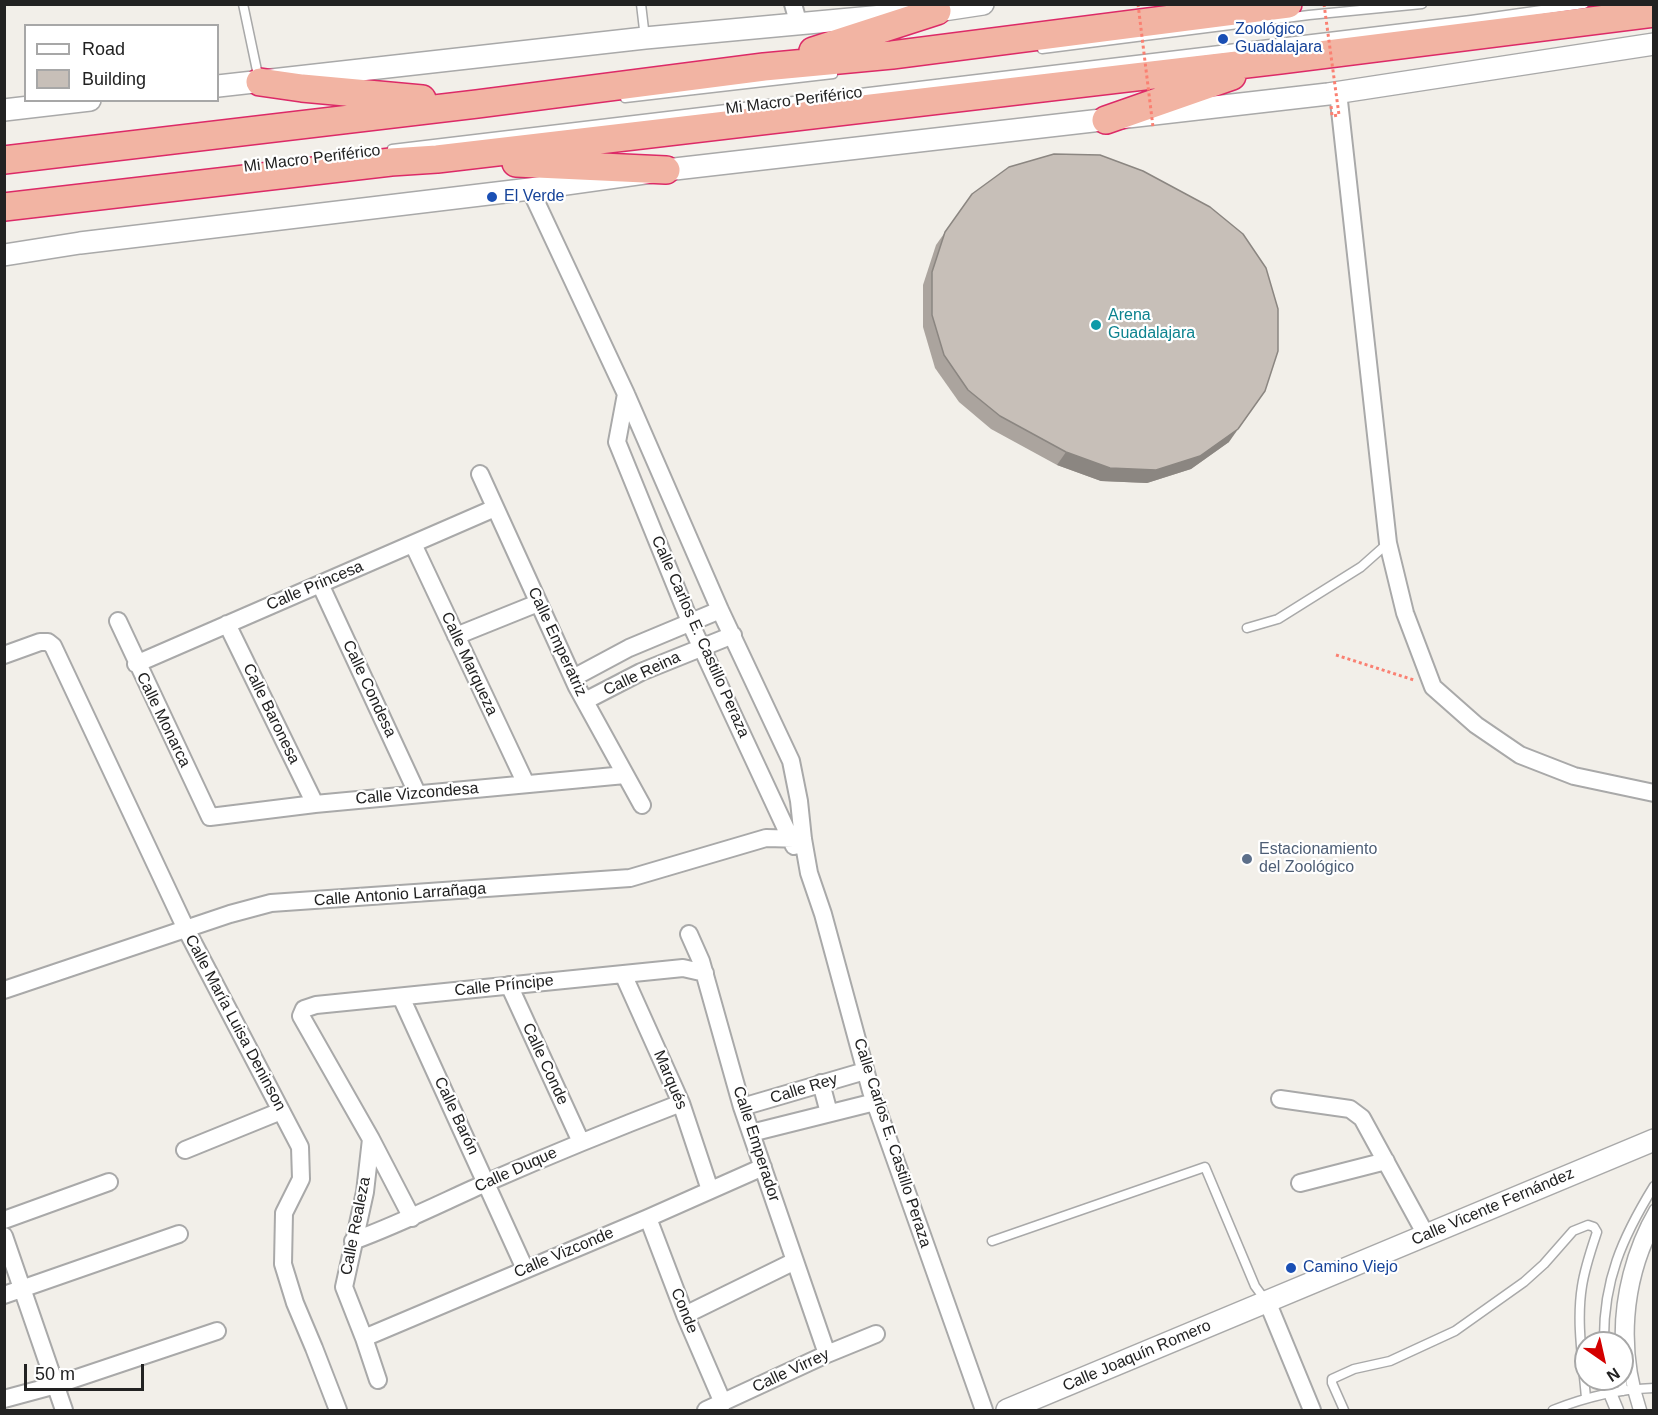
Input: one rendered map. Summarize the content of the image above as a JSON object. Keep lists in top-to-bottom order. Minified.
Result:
{"streets":{"street":["Calle Princesa","Calle Carlos E. Castillo Peraza","Calle Emperatriz","Calle Marqueza","Calle Reina","Calle Condesa","Calle Baronesa","Calle Monarca","Calle Vizcondesa","Calle Antonio Larrañaga","Calle Príncipe","Calle María Luisa Deninson","Calle Conde","Marqués","Calle Rey","Calle Barón","Calle Emperador","Calle Duque","Calle Vicente Fernández","Calle Realeza","Calle Vizconde","Conde","Calle Joaquín Romero","Calle Virrey"],"lane":["Mi Macro Periférico"]},"crossings":[["Calle Princesa","Calle Emperatriz"],["Calle Princesa","Calle Marqueza"],["Calle Princesa","Calle Condesa"],["Calle Princesa","Calle Baronesa"],["Calle Princesa","Calle Monarca"],["Calle Carlos E. Castillo Peraza","Calle Reina"],["Calle Carlos E. Castillo Peraza","Calle Antonio Larrañaga"],["Calle Carlos E. Castillo Peraza","Calle Rey"],["Calle Emperatriz","Calle Reina"],["Calle Emperatriz","Calle Vizcondesa"],["Calle Marqueza","Calle Vizcondesa"],["Calle Condesa","Calle Vizcondesa"],["Calle Baronesa","Calle Vizcondesa"],["Calle Monarca","Calle Vizcondesa"],["Calle Antonio Larrañaga","Calle María Luisa Deninson"],["Calle Príncipe","Calle Conde"],["Calle Príncipe","Marqués"],["Calle Príncipe","Calle Barón"],["Calle Príncipe","Calle Emperador"],["Calle Príncipe","Calle Realeza"],["Calle Conde","Calle Duque"],["Marqués","Calle Duque"],["Marqués","Calle Vizconde"],["Calle Rey","Calle Emperador"],["Calle Barón","Calle Duque"],["Calle Barón","Calle Vizconde"],["Calle Emperador","Calle Vizconde"],["Calle Emperador","Calle Virrey"],["Calle Duque","Calle Realeza"],["Calle Vicente Fernández","Calle Joaquín Romero"],["Calle Realeza","Calle Vizconde"],["Calle Vizconde","Conde"],["Conde","Calle Virrey"]],"places":["Zoológico Guadalajara","El Verde","Arena Guadalajara","Estacionamiento del Zoológico","Camino Viejo"],"legend":["Road","Building"],"scale_bar":"50 m","north":"bottom right"}
